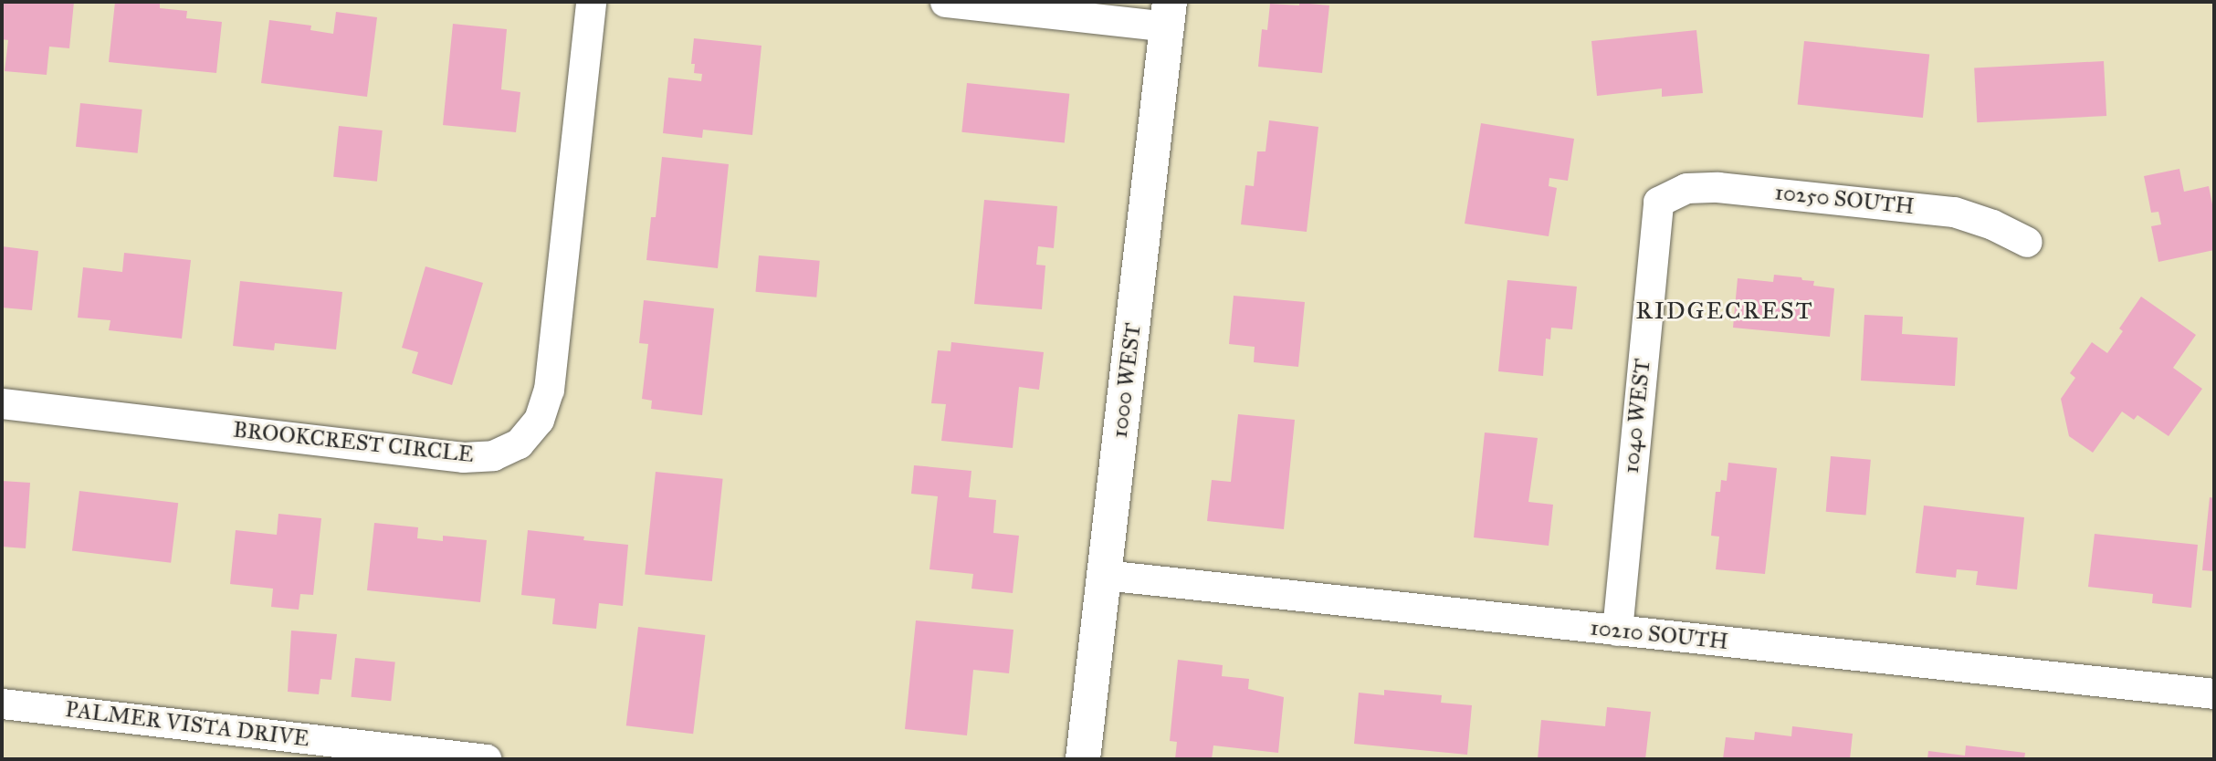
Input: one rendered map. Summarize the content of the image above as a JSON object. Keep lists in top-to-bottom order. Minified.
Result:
{"streets":{"street":["10250 SOUTH","1000 WEST","1040 WEST","BROOKCREST CIRCLE","10210 SOUTH","PALMER VISTA DRIVE"]},"crossings":[["10250 SOUTH","1040 WEST"],["1000 WEST","10210 SOUTH"],["1040 WEST","10210 SOUTH"]],"districts":["RIDGECREST"]}
